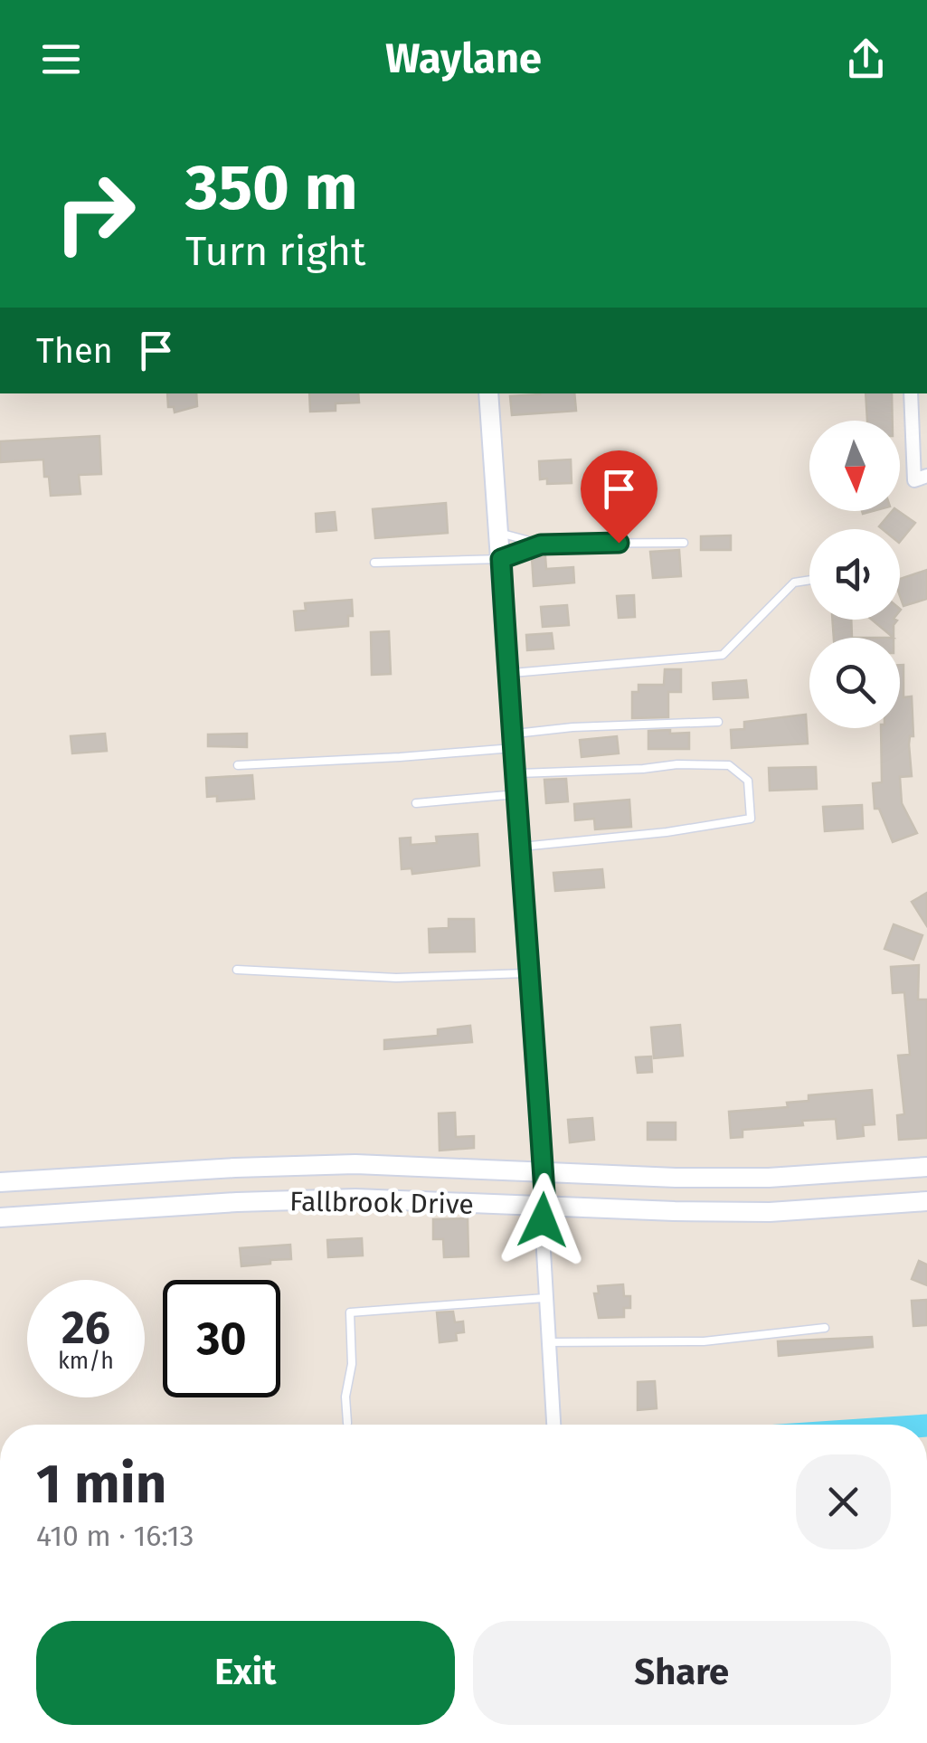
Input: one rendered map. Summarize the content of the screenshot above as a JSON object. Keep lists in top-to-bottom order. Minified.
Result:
{"streets":{"main road":["Fallbrook Drive"]},"north":"bottom","page":{"header":"Waylane","turn":["350 m","Turn right"],"then":"Then","speed":"26 km/h","limit":"30","heading":["1 min","410 m · 16:13"],"buttons":["Exit","Share"]}}
